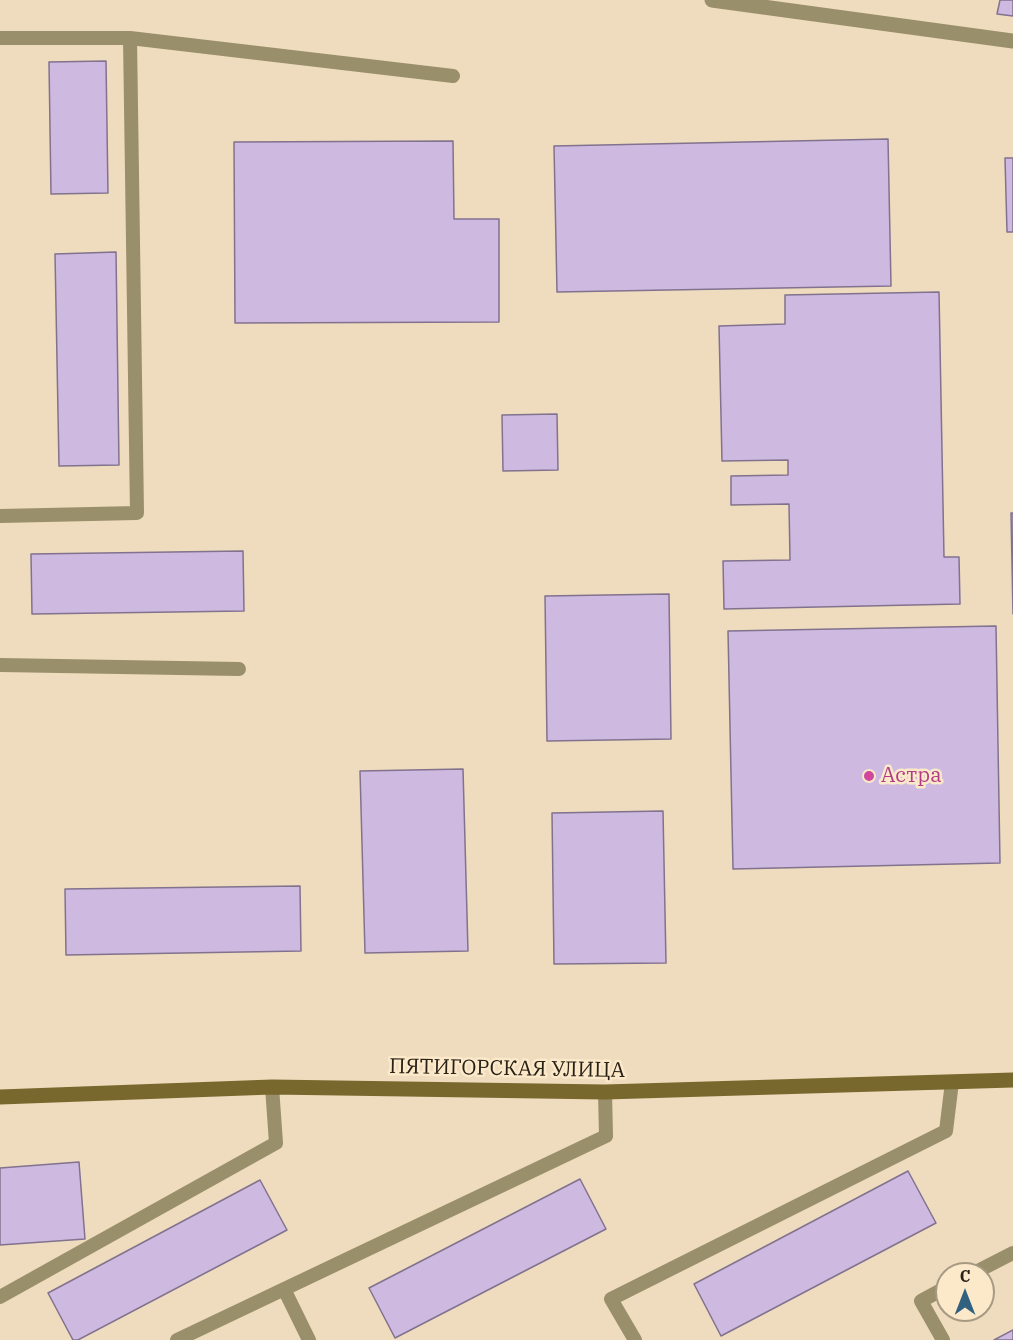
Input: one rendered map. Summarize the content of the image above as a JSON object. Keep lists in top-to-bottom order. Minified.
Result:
{"streets":{"main road":["ПЯТИГОРСКАЯ УЛИЦА"]},"places":["Астра"],"north":"top"}
